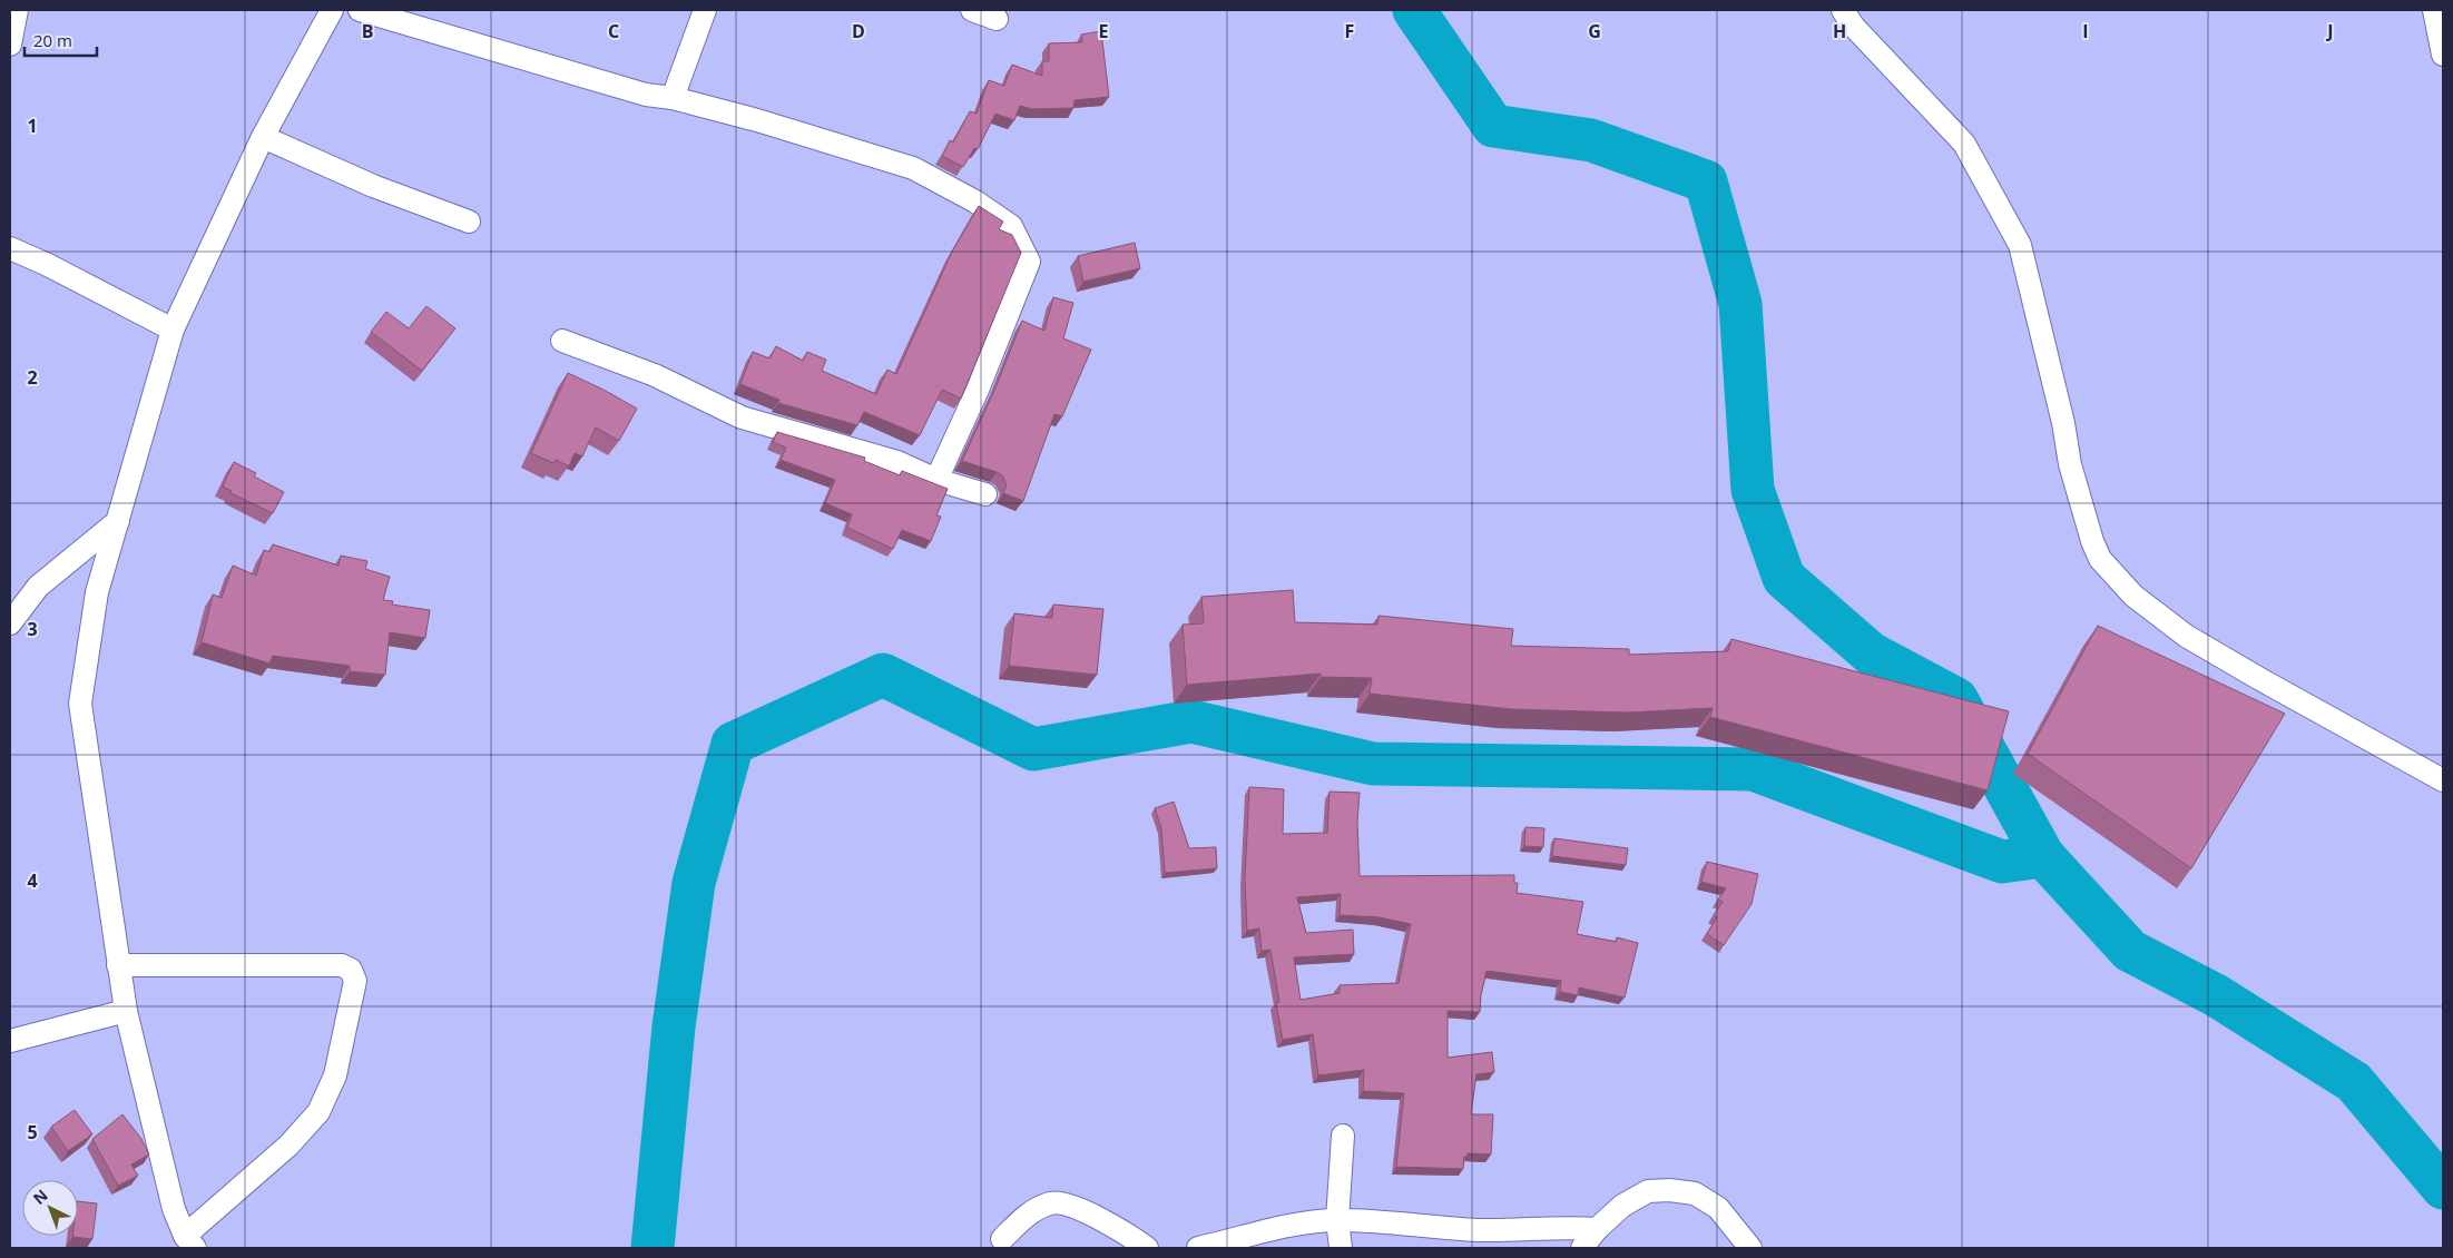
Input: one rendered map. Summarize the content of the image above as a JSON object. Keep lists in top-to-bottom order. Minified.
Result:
{"scale_bar":"20 m","north":"top left","grid":{"columns":["B","C","D","E","F","G","H","I","J"],"rows":["1","2","3","4","5"]}}
